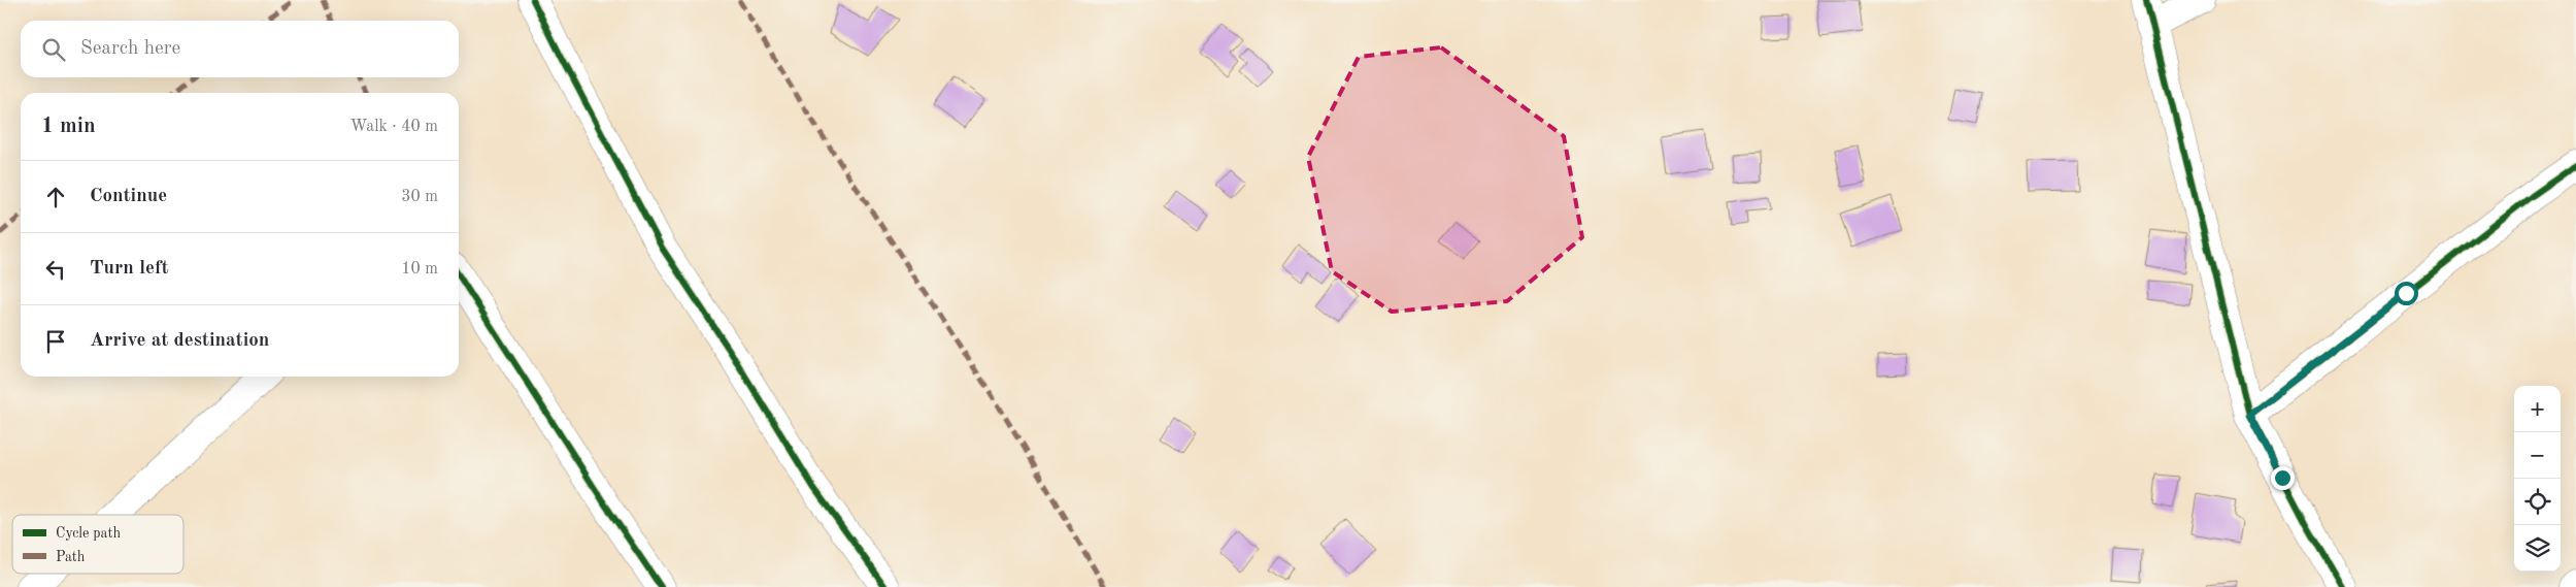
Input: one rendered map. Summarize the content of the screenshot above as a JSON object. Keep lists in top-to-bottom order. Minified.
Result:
{"legend":["Cycle path","Path"],"page":{"search":"Search here","heading":["1 min","Walk · 40 m"],"list":[["Continue","30 m"],["Turn left","10 m"],"Arrive at destination"],"map_buttons":["+","−"]}}
